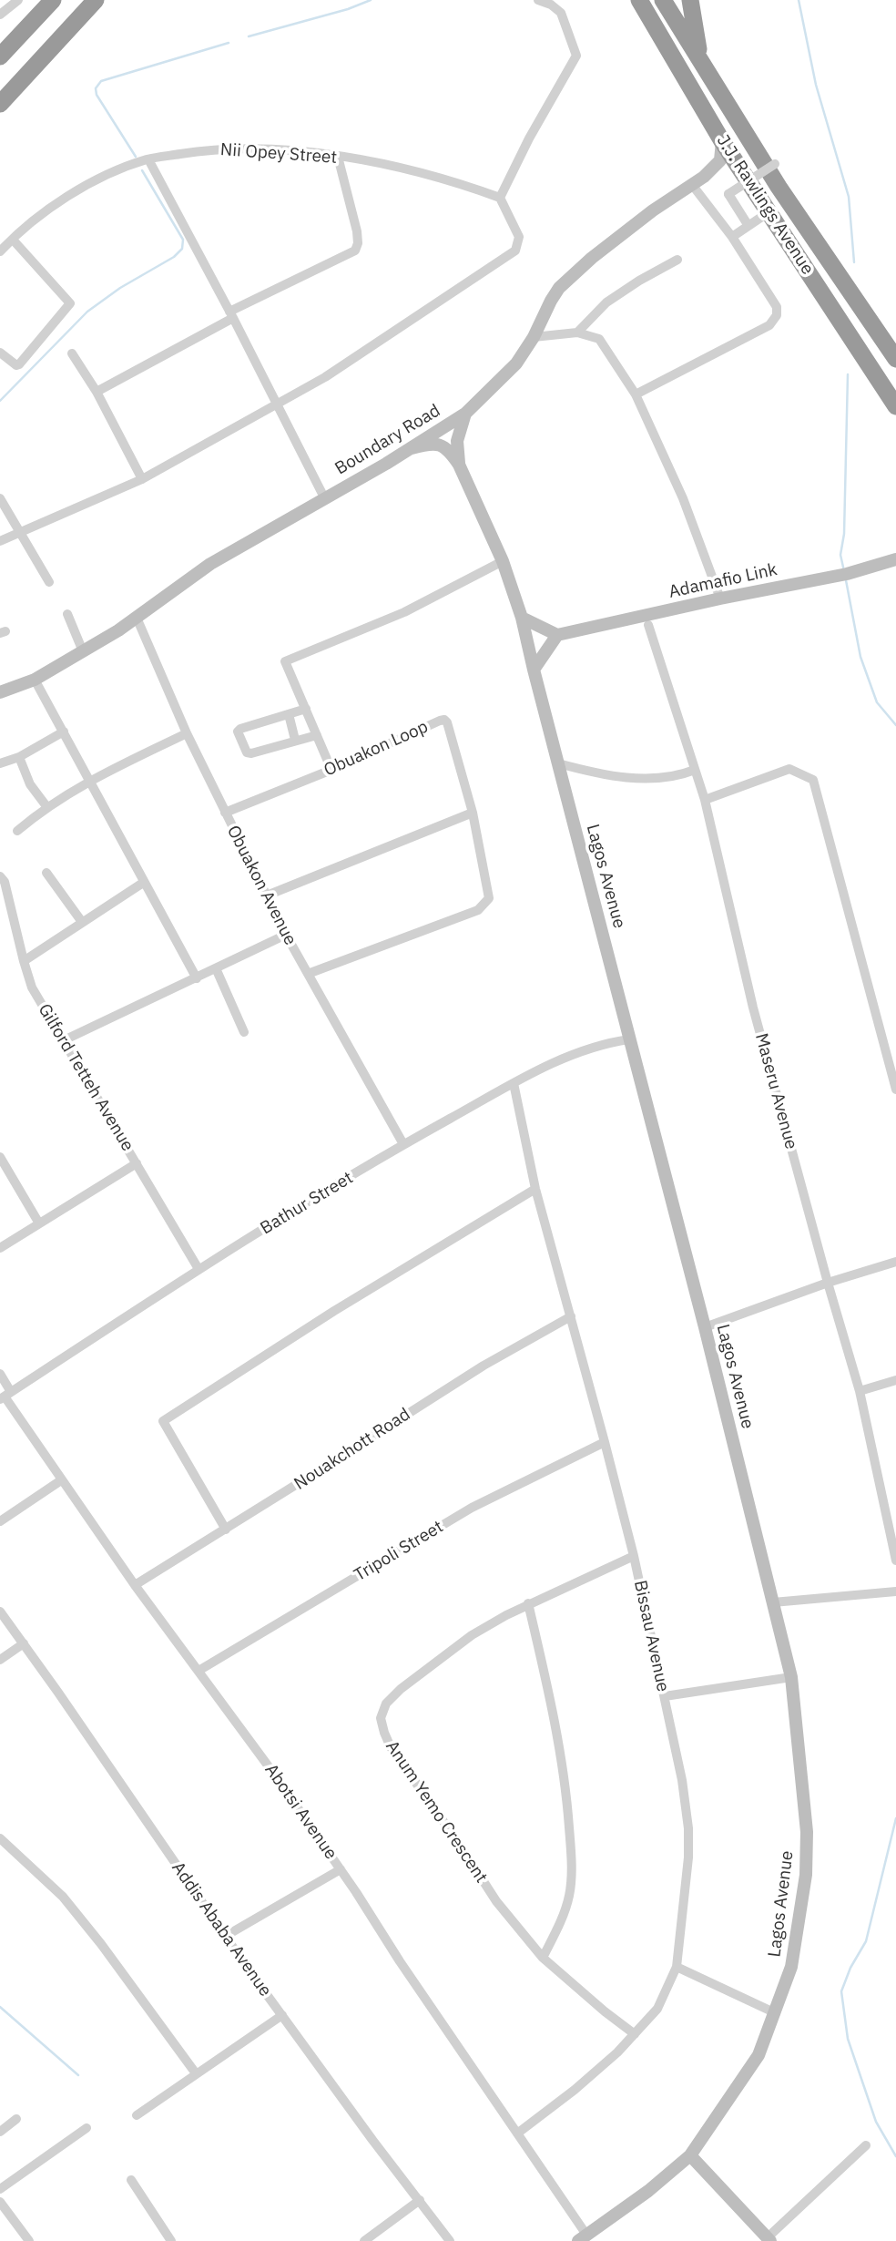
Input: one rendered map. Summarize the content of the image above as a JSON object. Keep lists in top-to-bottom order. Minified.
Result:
{"streets":{"highway":["J.J. Rawlings Avenue"],"street":["Nii Opey Street","Boundary Road","Adamafio Link","Obuakon Loop","Lagos Avenue","Obuakon Avenue","Gilford Tetteh Avenue","Maseru Avenue","Bathur Street","Nouakchott Road","Tripoli Street","Bissau Avenue","Abotsi Avenue","Anum Yemo Crescent","Addis Ababa Avenue"]},"crossings":[["J.J. Rawlings Avenue","Boundary Road"],["Boundary Road","Lagos Avenue"],["Boundary Road","Obuakon Avenue"],["Obuakon Loop","Obuakon Avenue"],["Lagos Avenue","Bathur Street"],["Lagos Avenue","Abotsi Avenue"],["Obuakon Avenue","Bathur Street"],["Gilford Tetteh Avenue","Bathur Street"],["Bathur Street","Bissau Avenue"],["Bathur Street","Abotsi Avenue"],["Nouakchott Road","Bissau Avenue"],["Nouakchott Road","Abotsi Avenue"],["Tripoli Street","Bissau Avenue"],["Tripoli Street","Abotsi Avenue"],["Bissau Avenue","Abotsi Avenue"],["Bissau Avenue","Anum Yemo Crescent"]]}
